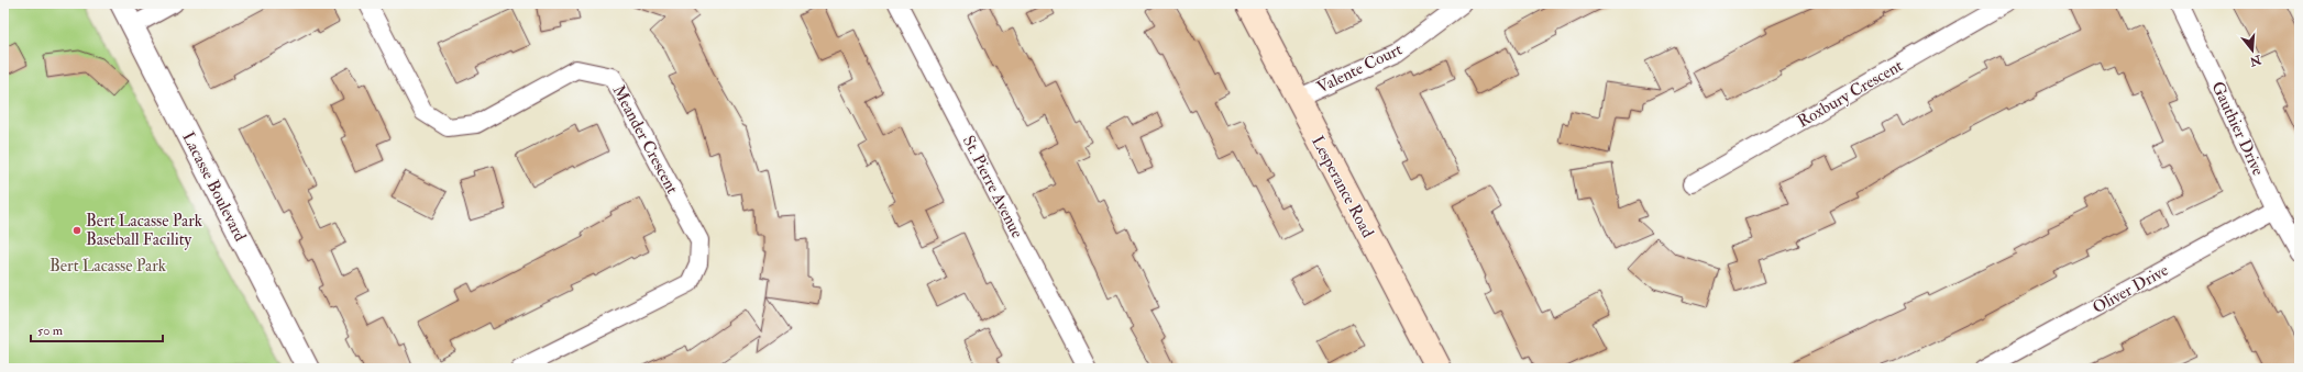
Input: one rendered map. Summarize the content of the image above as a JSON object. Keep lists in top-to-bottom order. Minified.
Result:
{"streets":{"main road":["Lesperance Road"],"street":["Valente Court","Roxbury Crescent","Gauthier Drive","Meander Crescent","Lacasse Boulevard","St. Pierre Avenue","Oliver Drive"]},"crossings":[["Valente Court","Lesperance Road"],["Gauthier Drive","Oliver Drive"]],"parks":["Bert Lacasse Park"],"places":["Bert Lacasse Park Baseball Facility"],"scale_bar":"50 m","north":"bottom"}
